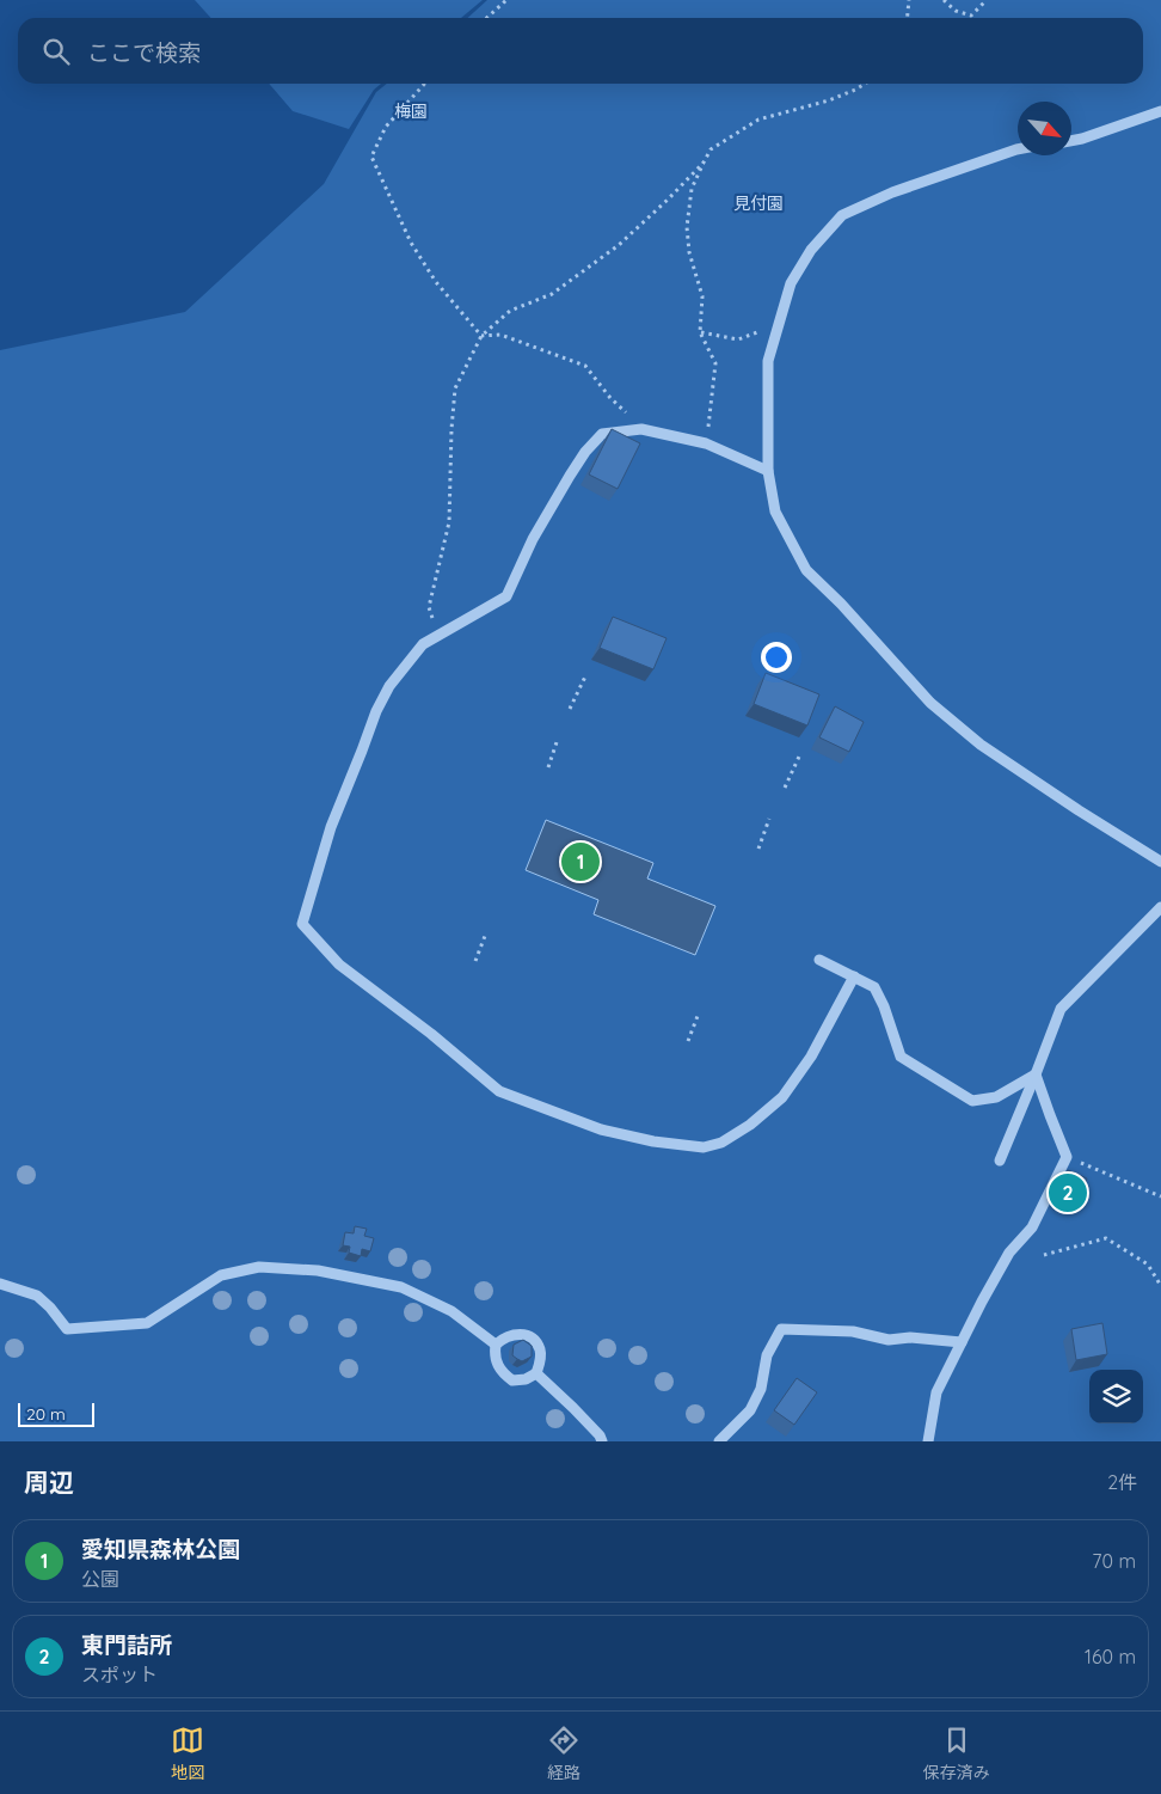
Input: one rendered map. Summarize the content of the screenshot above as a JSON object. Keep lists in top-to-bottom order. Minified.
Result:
{"parks":["梅園","見付園"],"scale_bar":"20 m","north":"bottom right","page":{"search":"ここで検索","pins":["1","2"],"scale":"20 m","heading":["周辺","2件"],"list":[{"mark":"1","name":"愛知県森林公園","note":"公園","value":"70 m"},{"mark":"2","name":"東門詰所","note":"スポット","value":"160 m"}],"nav":["地図","経路","保存済み"]}}
